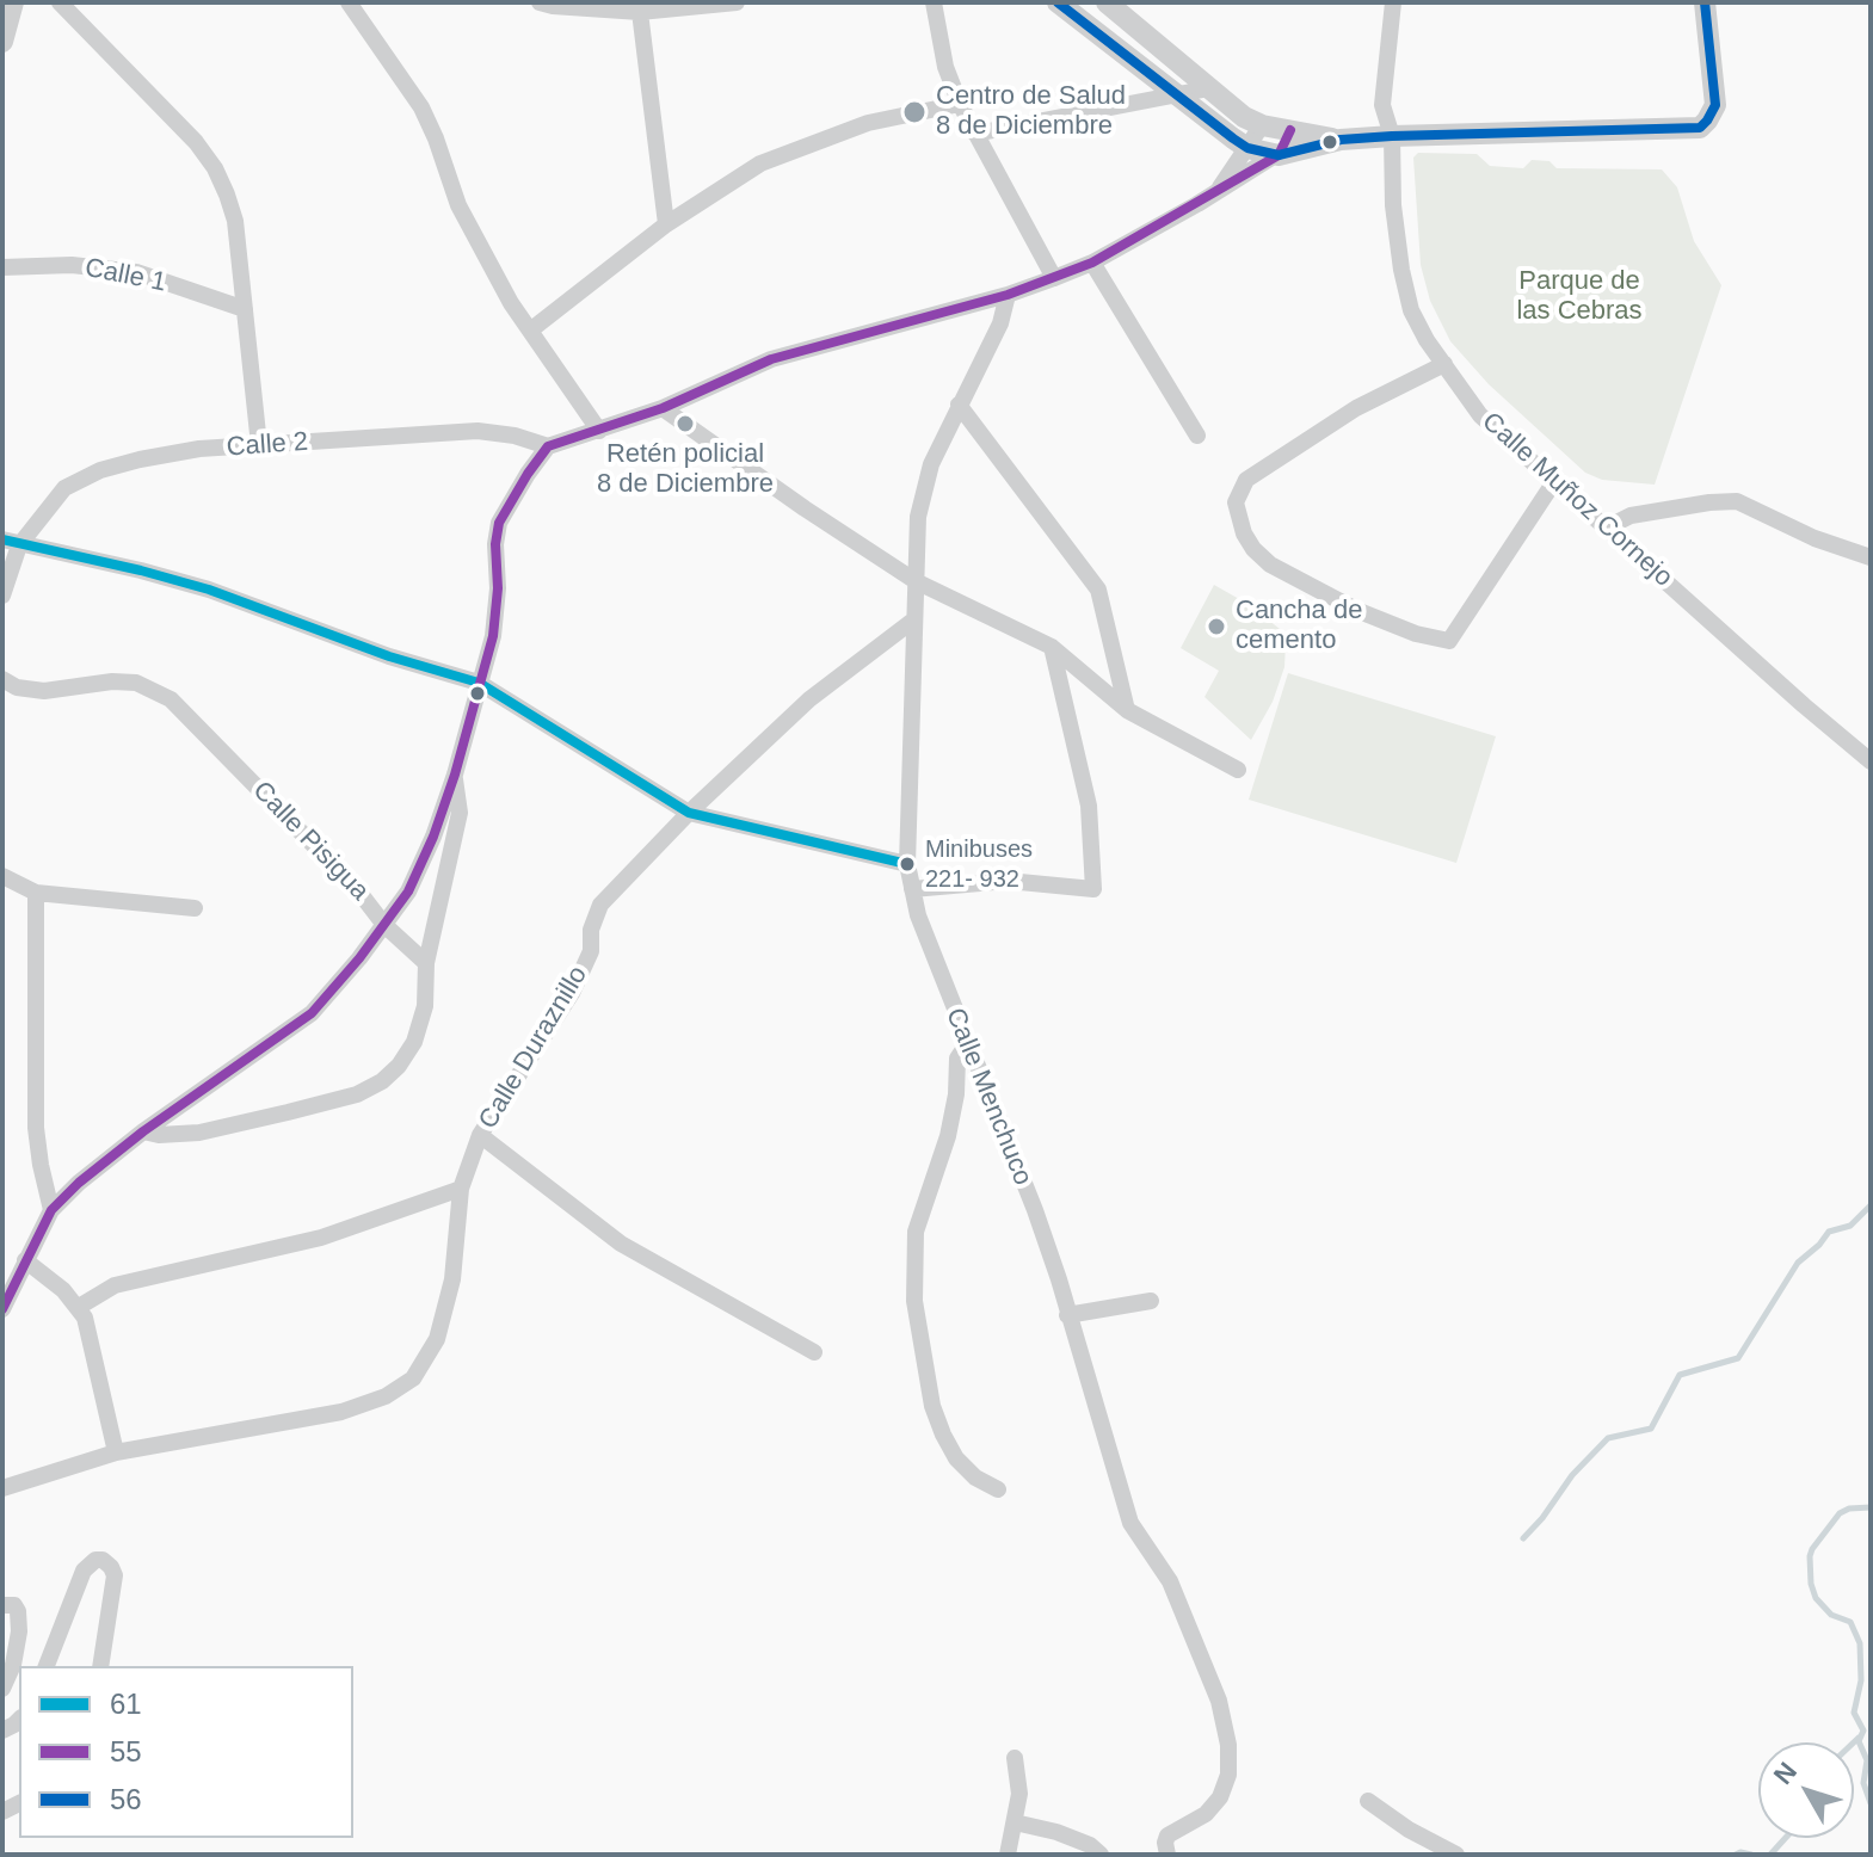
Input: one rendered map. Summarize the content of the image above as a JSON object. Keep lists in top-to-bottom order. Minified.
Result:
{"streets":{"street":["Calle 1","Calle 2","Calle Muñoz Cornejo","Calle Pisigua","Calle Duraznillo","Calle Menchuco"]},"crossings":[["Calle Duraznillo","Calle Menchuco"]],"parks":["Parque de las Cebras"],"places":["Centro de Salud 8 de Diciembre","Retén policial 8 de Diciembre","Cancha de cemento","Minibuses 221- 932"],"lines":["transit line 56","transit line 55","transit line 61"],"legend":["61","55","56"],"north":"top left"}
